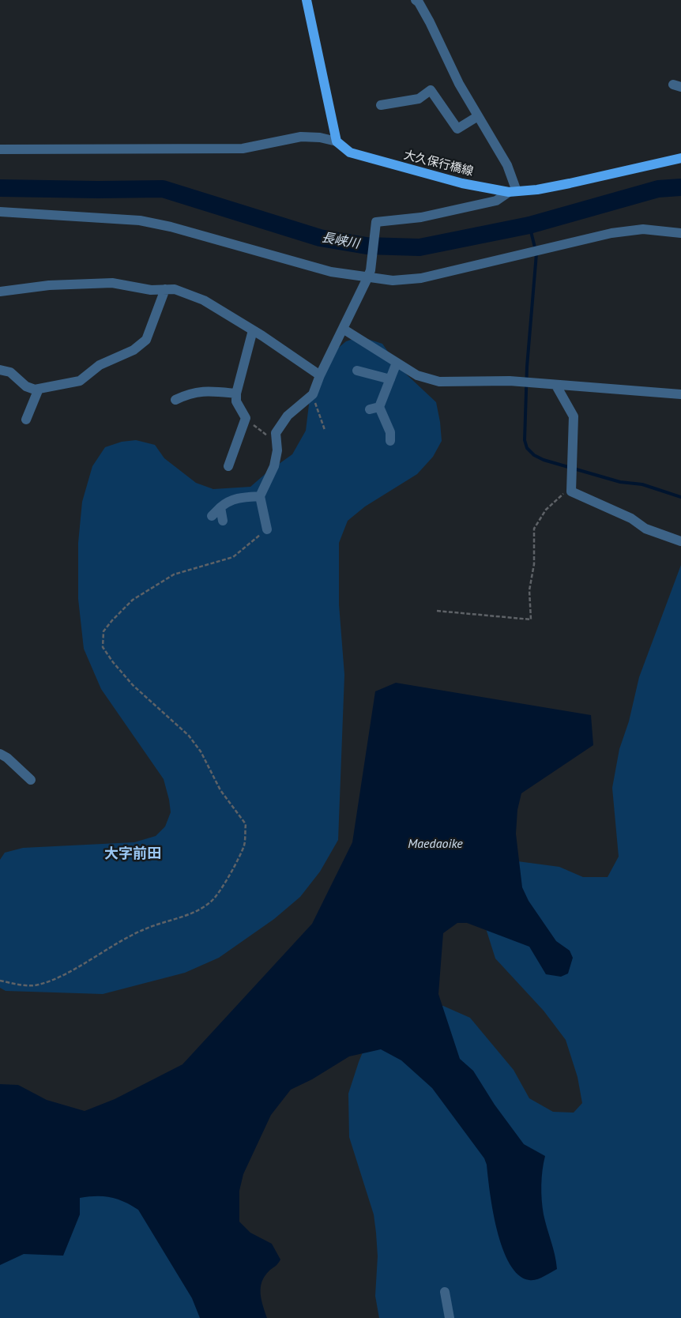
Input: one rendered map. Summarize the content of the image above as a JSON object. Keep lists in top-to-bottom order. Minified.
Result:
{"streets":{"main road":["大久保行橋線"]},"districts":["大字前田"],"water":["長峡川","Maedaoike"]}
